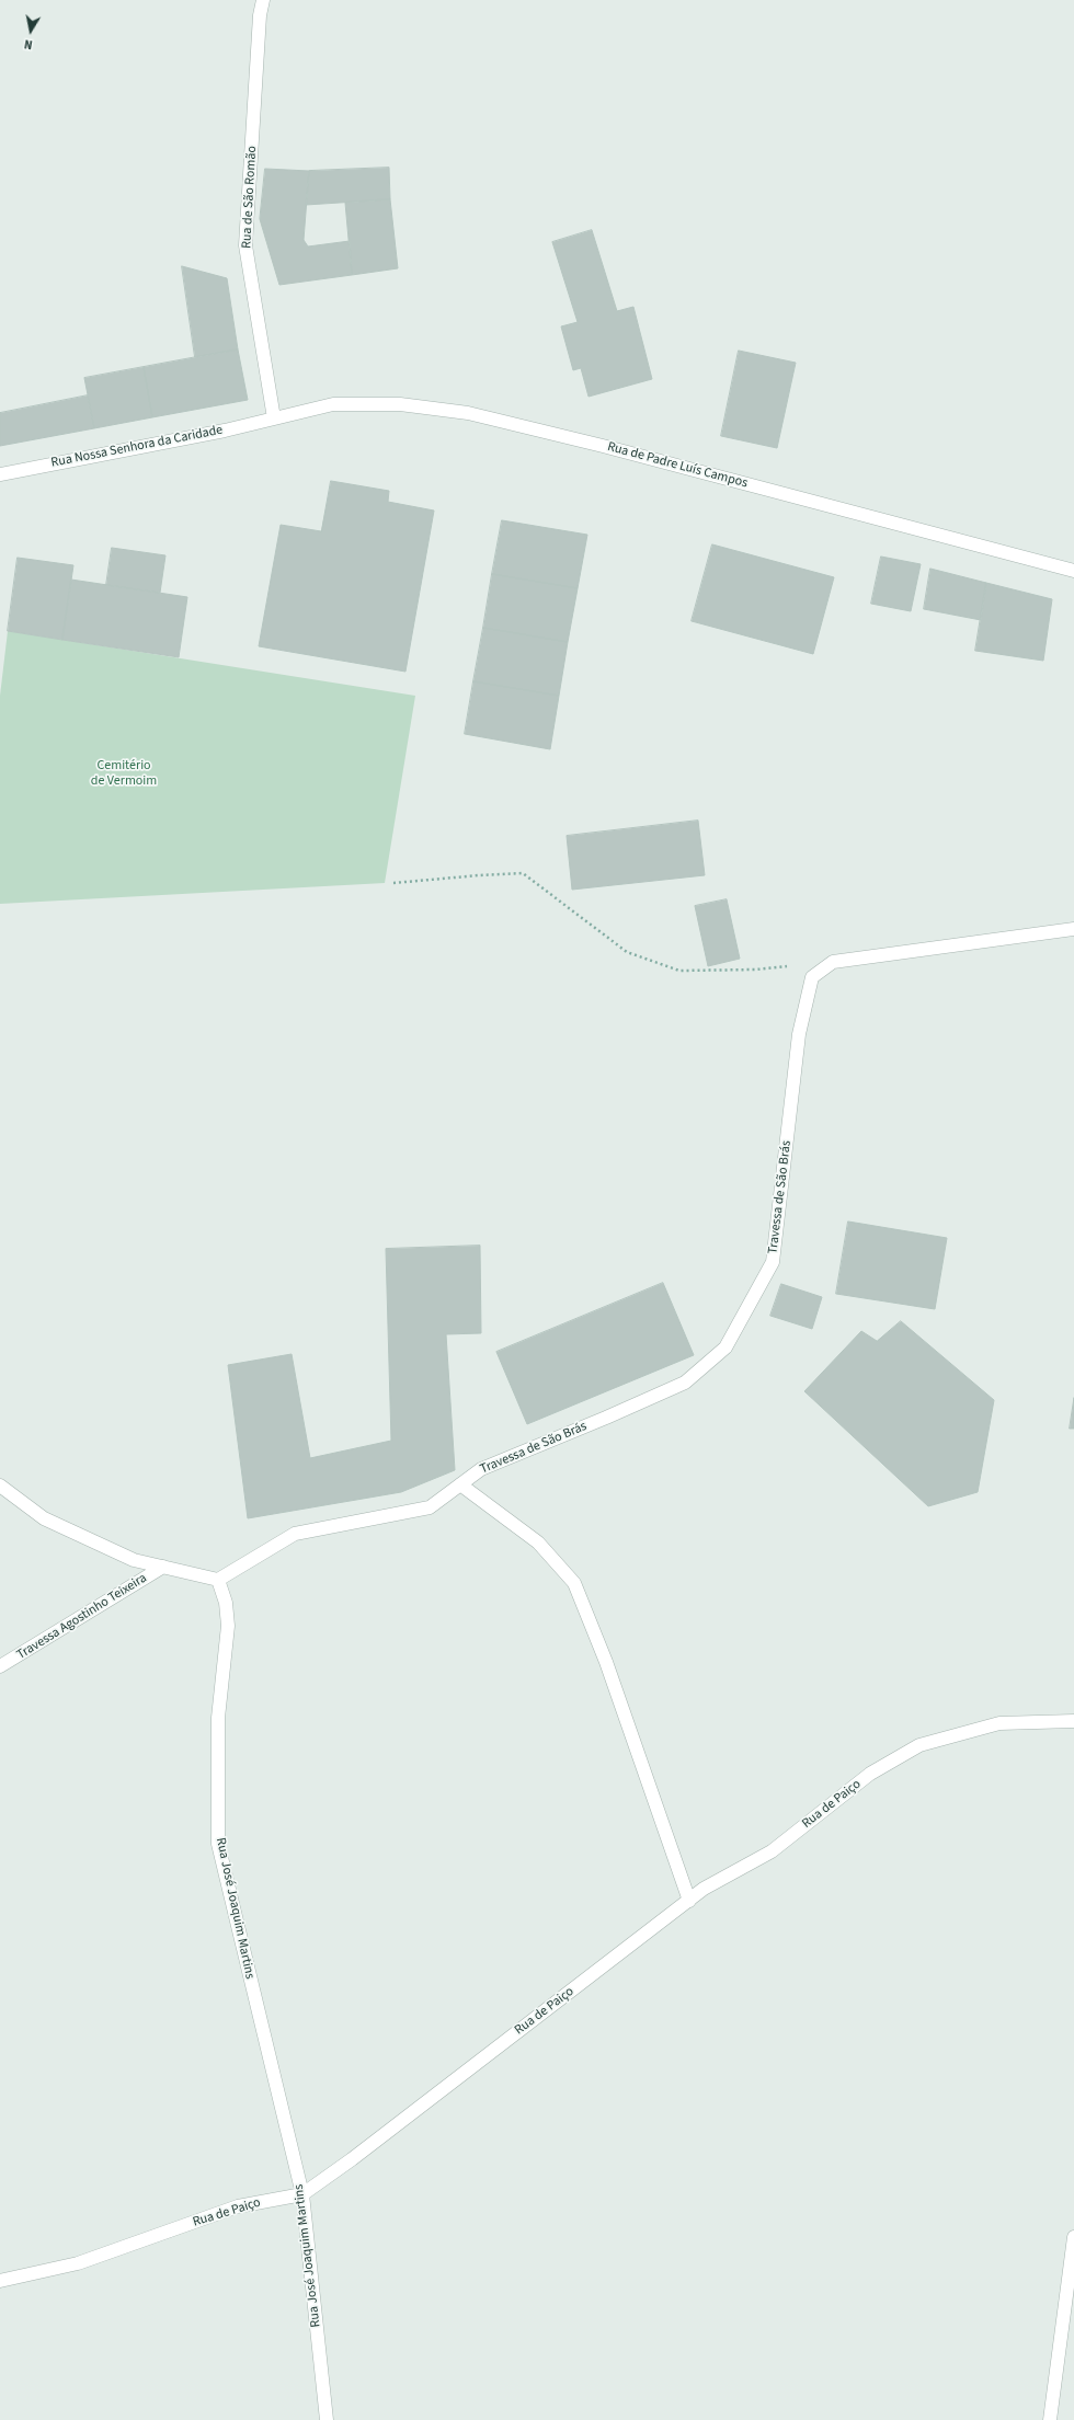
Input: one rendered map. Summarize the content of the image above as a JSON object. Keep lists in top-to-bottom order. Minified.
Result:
{"streets":{"street":["Rua de São Romão","Rua Nossa Senhora da Caridade","Rua de Padre Luís Campos","Travessa de São Brás","Travessa Agostinho Teixeira","Rua de Paiço","Rua José Joaquim Martins"]},"crossings":[["Rua de São Romão","Rua Nossa Senhora da Caridade"],["Rua de São Romão","Rua de Padre Luís Campos"],["Rua Nossa Senhora da Caridade","Rua de Padre Luís Campos"],["Travessa de São Brás","Rua José Joaquim Martins"],["Rua de Paiço","Rua José Joaquim Martins"]],"parks":["Cemitério de Vermoim"],"north":"bottom"}
